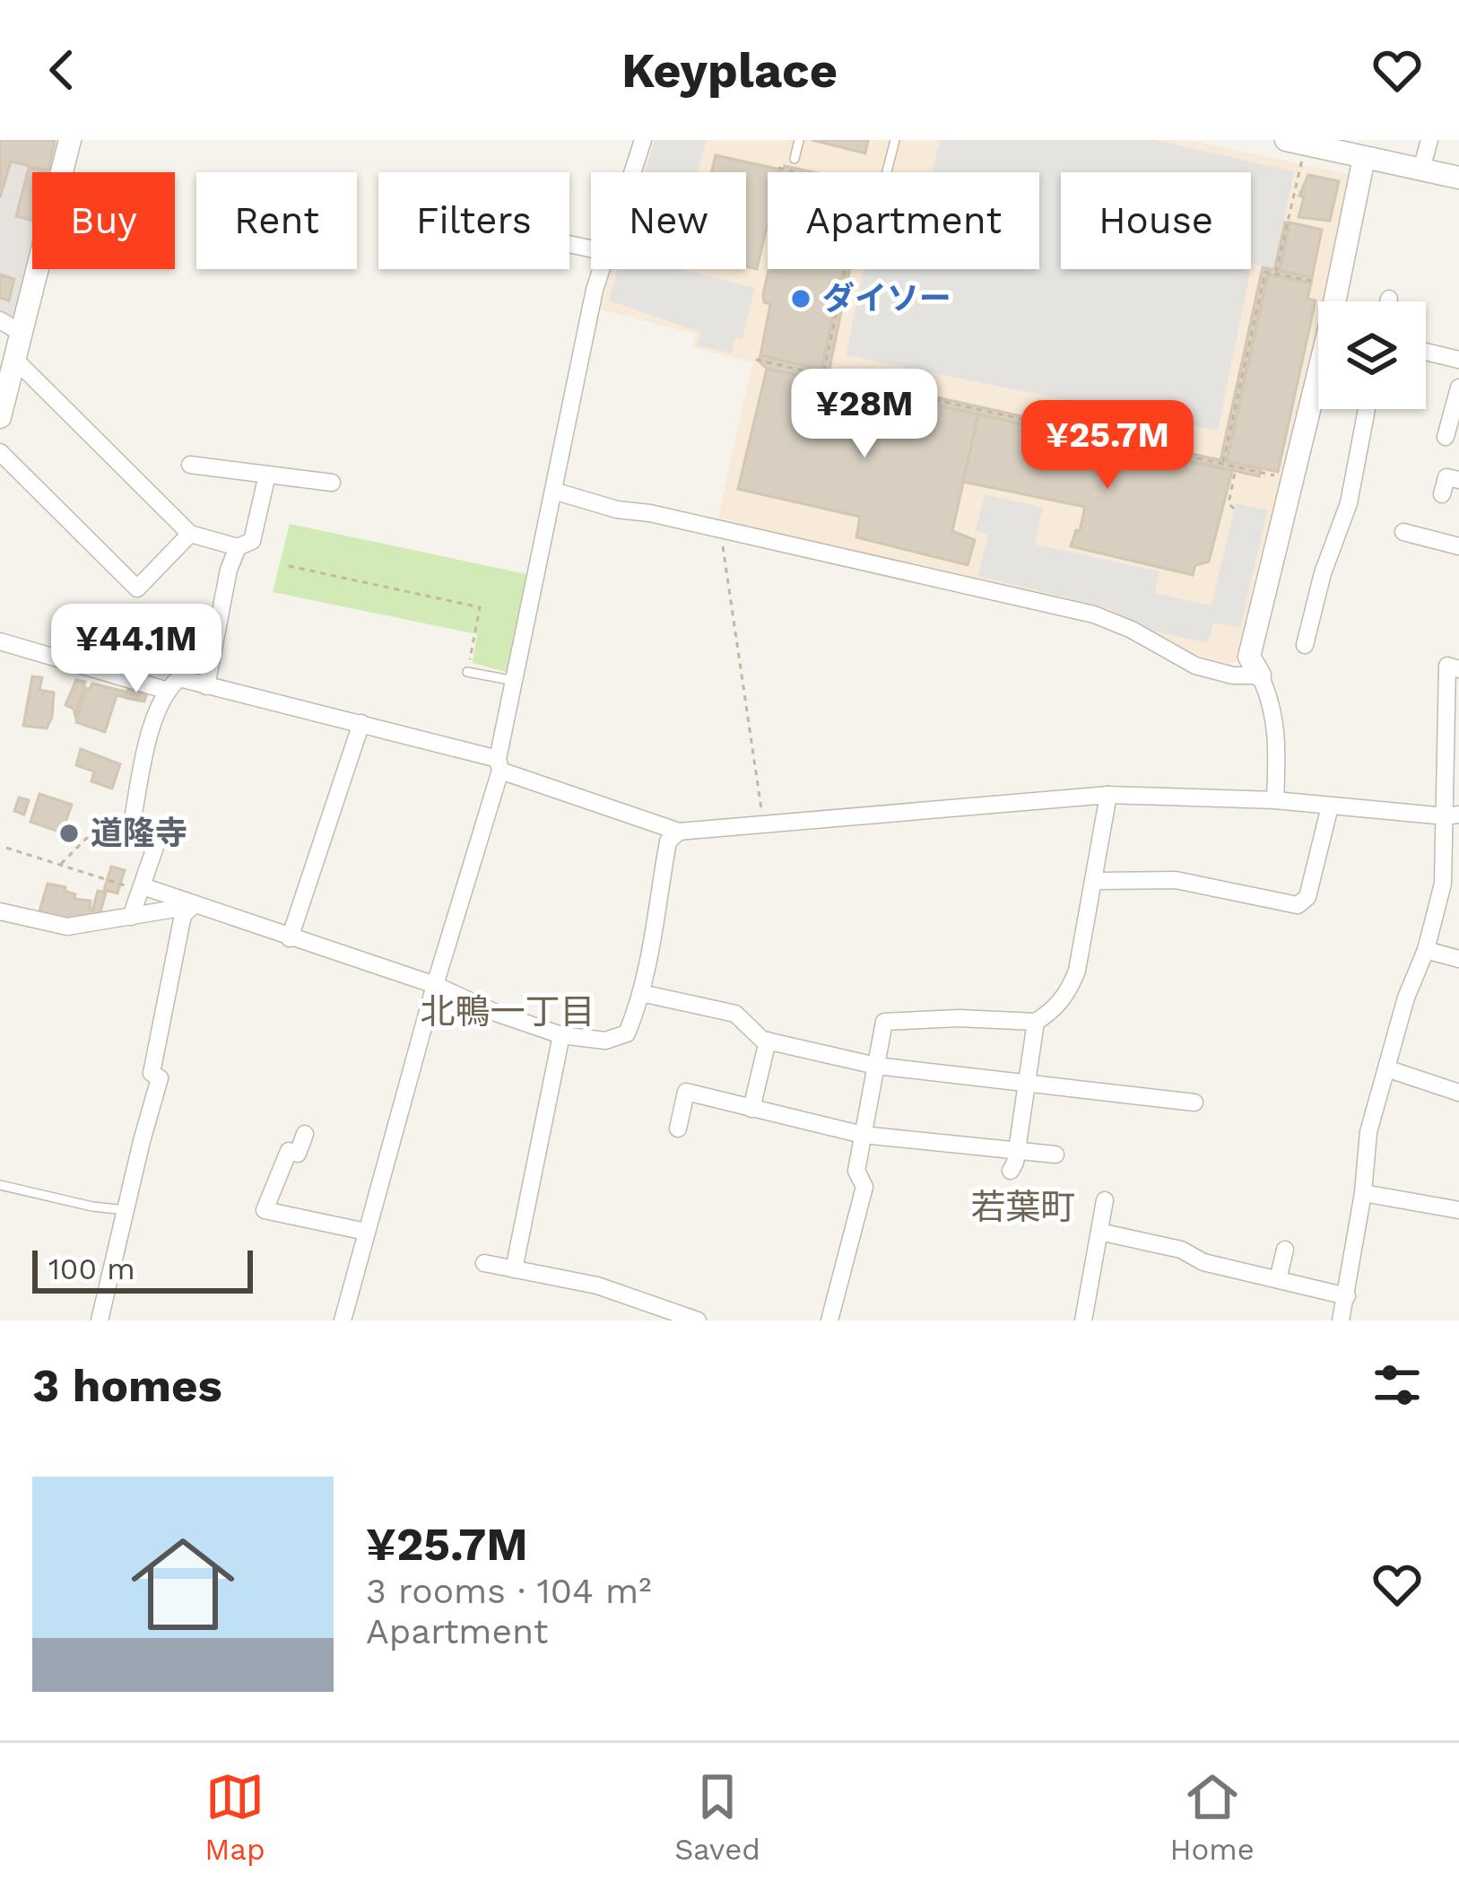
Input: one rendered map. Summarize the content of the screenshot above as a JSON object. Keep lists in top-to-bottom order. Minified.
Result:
{"districts":["北鴨一丁目","若葉町"],"places":["ダイソー","道隆寺"],"scale_bar":"100 m","page":{"header":"Keyplace","chip":["Buy","Rent","Filters","New","Apartment","House"],"price":["¥28M","¥25.7M","¥44.1M"],"scale":"100 m","heading":"3 homes","list":[{"name":"¥25.7M","note":"3 rooms · 104 m² · Apartment"}],"tabs":["Map","Saved","Home"]}}
